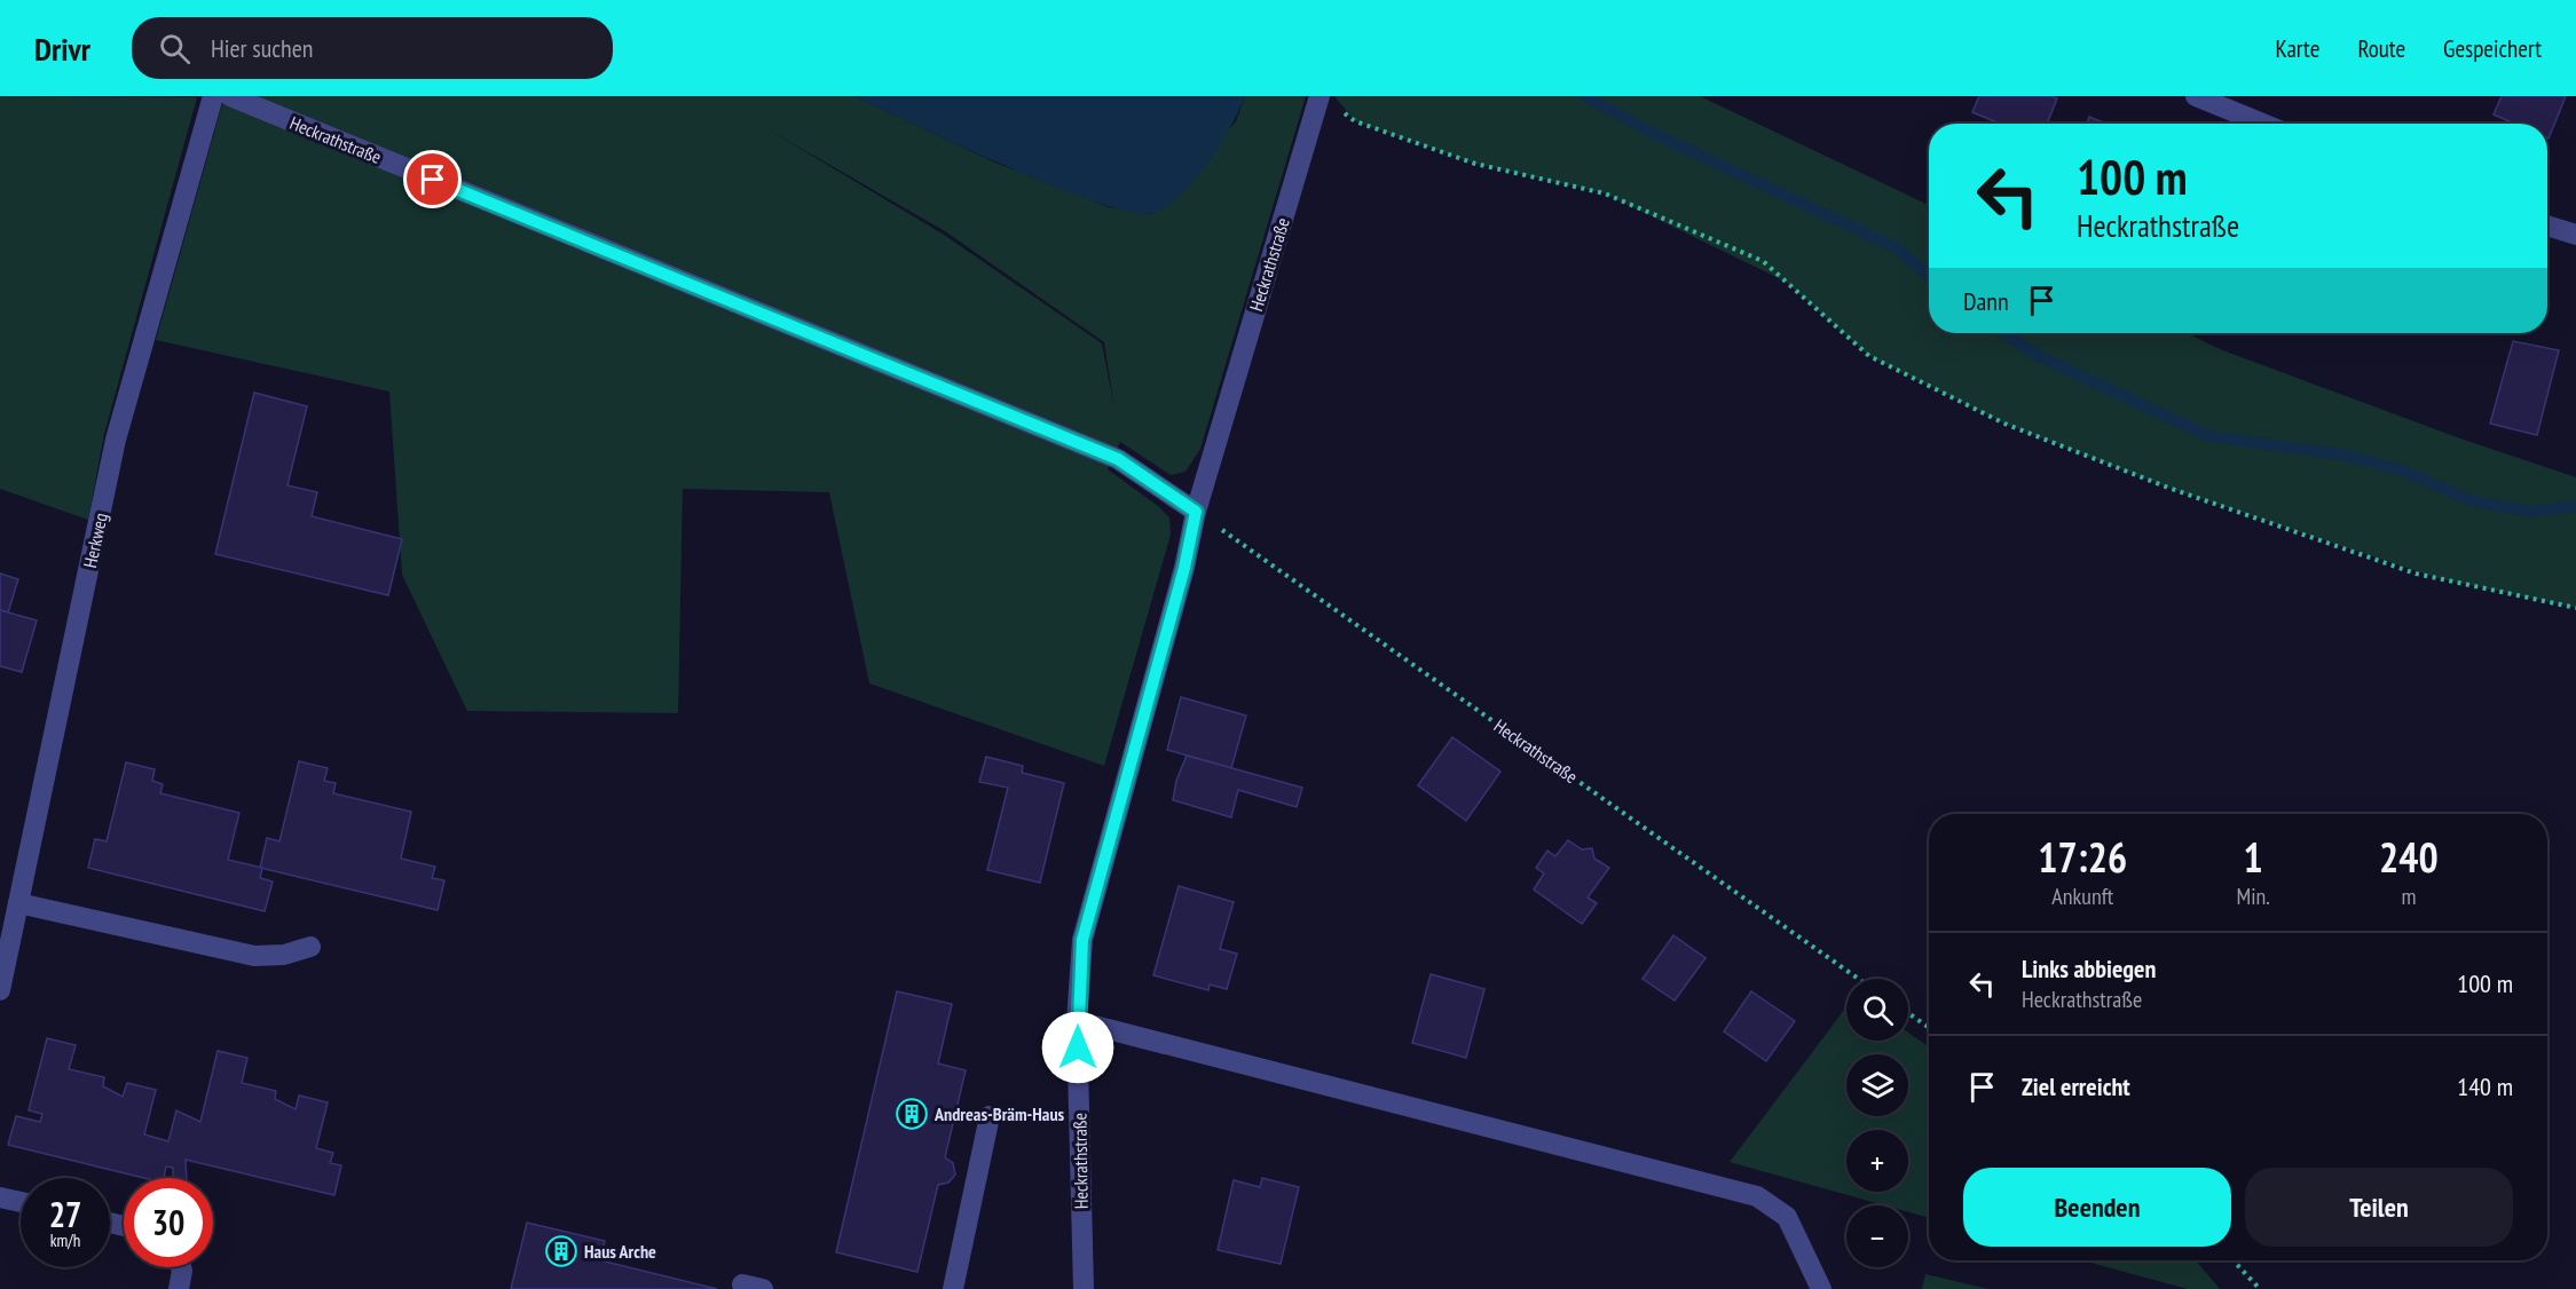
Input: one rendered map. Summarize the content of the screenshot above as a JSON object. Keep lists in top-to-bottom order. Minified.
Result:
{"streets":{"street":["Heckrathstraße","Herkweg"]},"places":{"building":["Andreas-Bräm-Haus","Haus Arche"]},"page":{"header":"Drivr","search":"Hier suchen","nav":["Karte","Route","Gespeichert"],"turn":["100 m","Heckrathstraße"],"then":"Dann","eta":["17:26","Ankunft","1","Min.","240","m"],"list":[{"name":"Links abbiegen","note":"Heckrathstraße","value":"100 m"},{"name":"Ziel erreicht","value":"140 m"}],"map_buttons":["+","−"],"buttons":["Beenden","Teilen"],"speed":"27 km/h","limit":"30"}}
